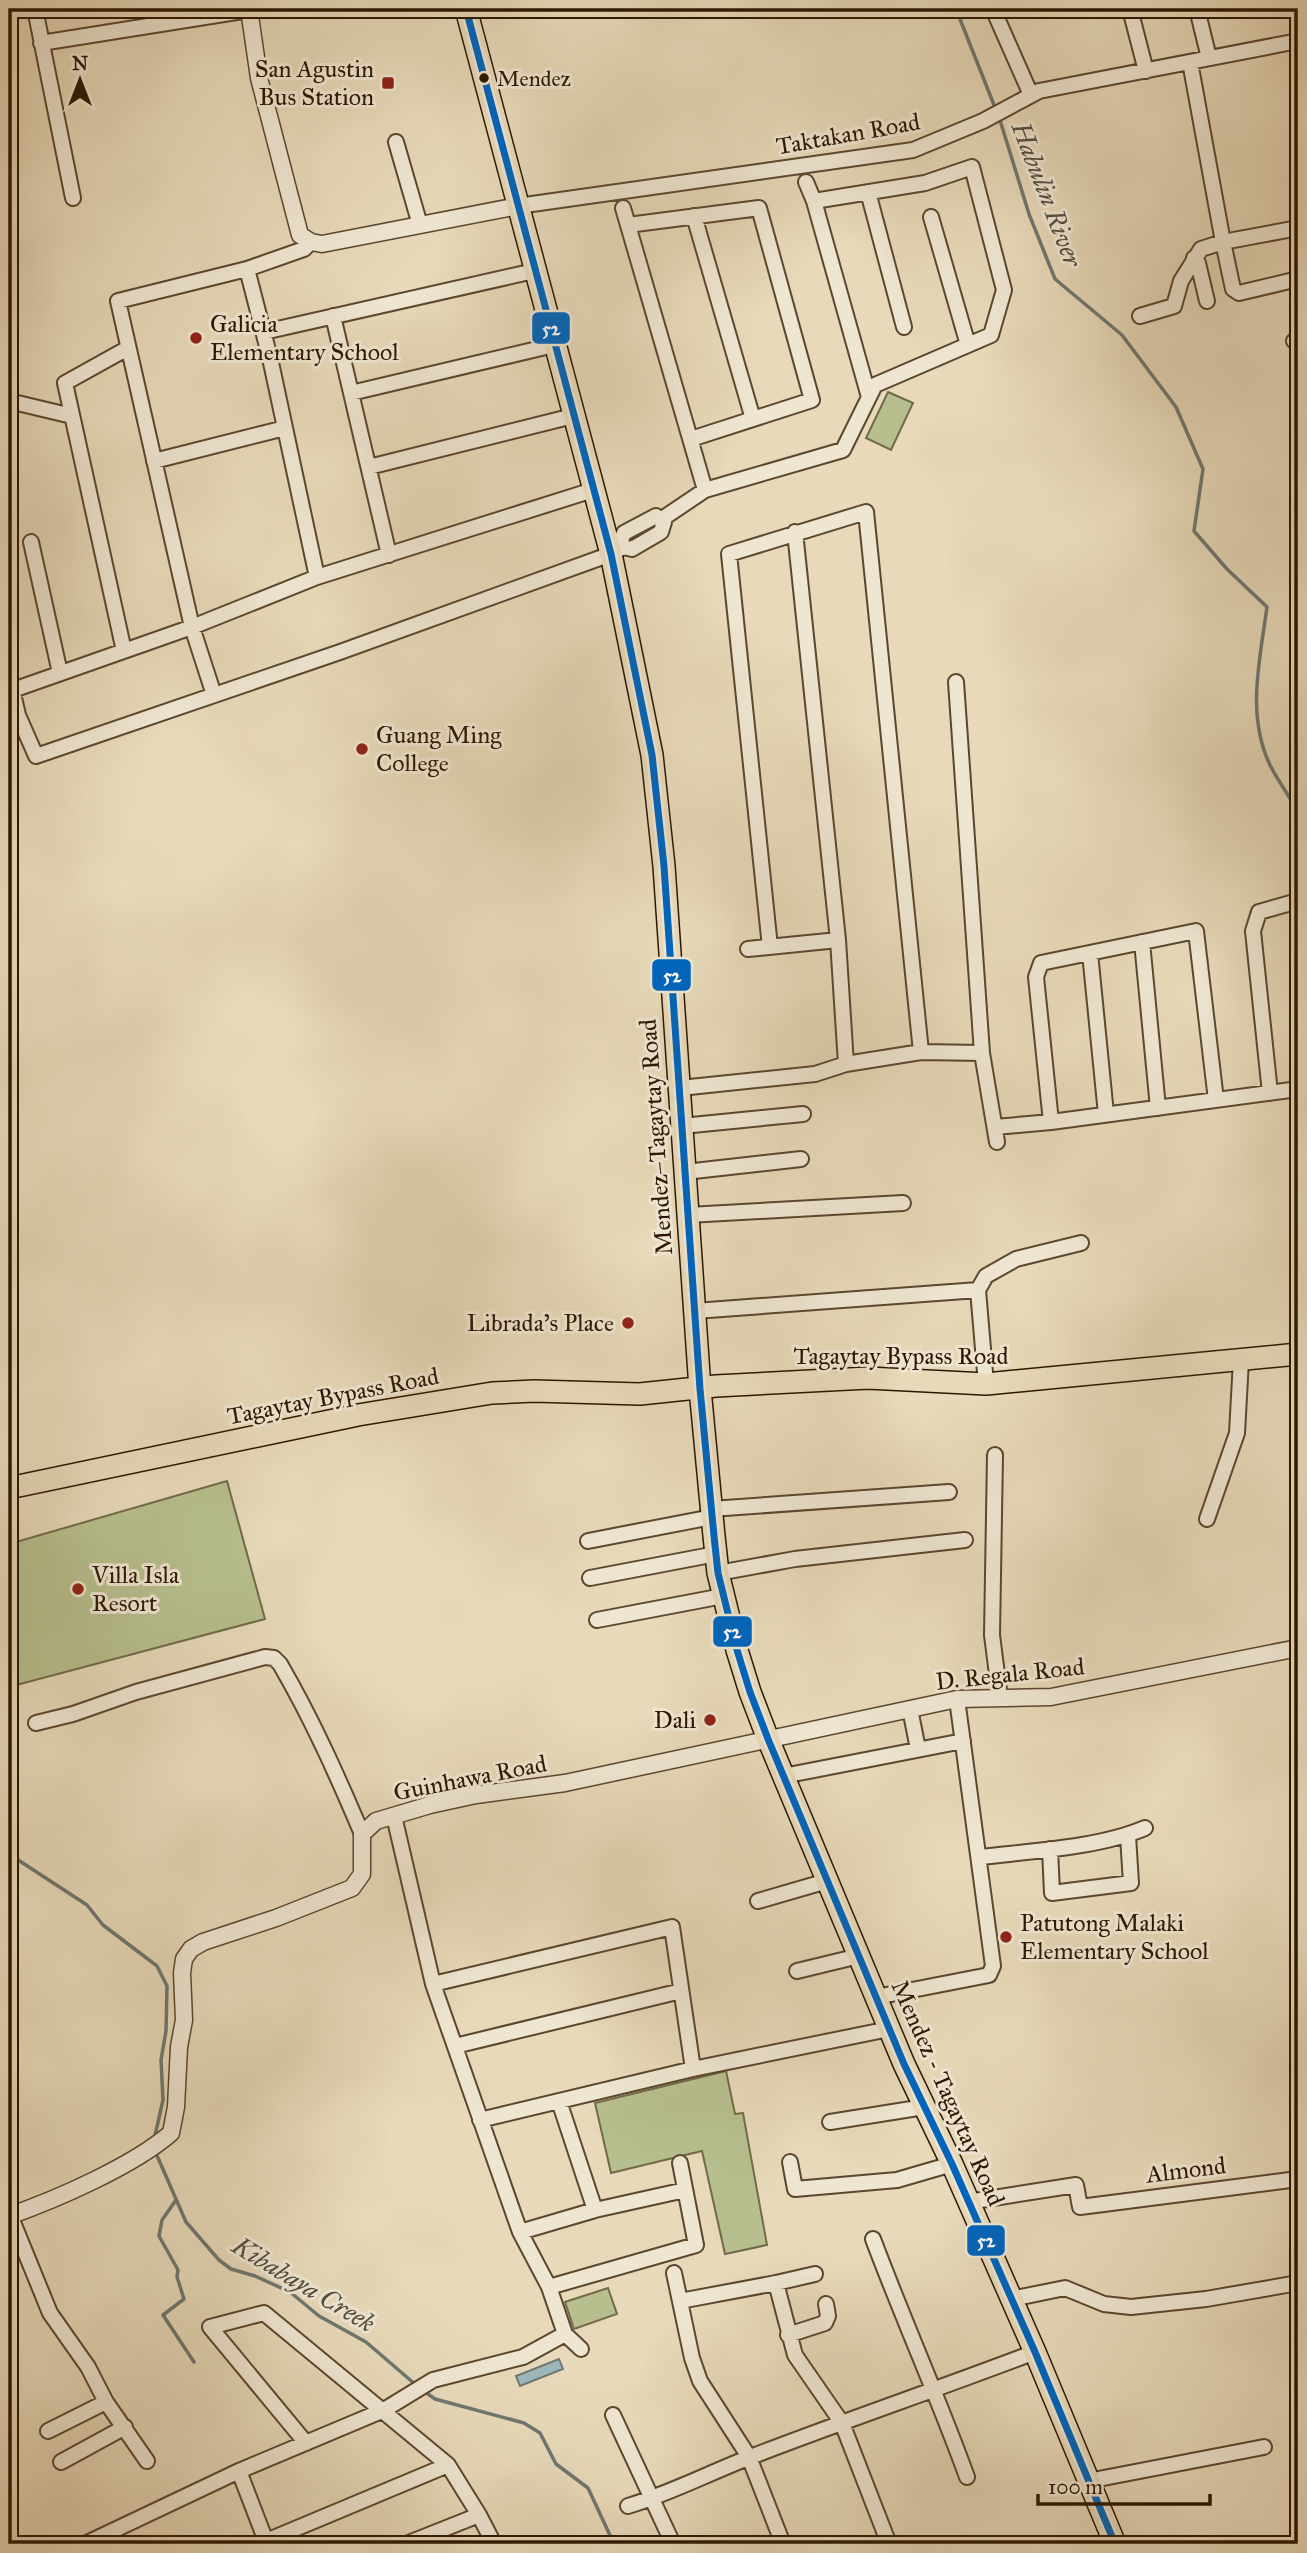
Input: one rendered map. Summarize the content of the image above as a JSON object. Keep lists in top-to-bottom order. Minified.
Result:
{"streets":{"main road":["Mendez–Tagaytay Road","Tagaytay Bypass Road","Mendez - Tagaytay Road"],"street":["Taktakan Road","D. Regala Road","Guinhawa Road","Almond"]},"crossings":[["Taktakan Road","Mendez–Tagaytay Road"],["Mendez–Tagaytay Road","Tagaytay Bypass Road"],["Mendez–Tagaytay Road","D. Regala Road"],["Mendez–Tagaytay Road","Guinhawa Road"],["Mendez–Tagaytay Road","Mendez - Tagaytay Road"],["D. Regala Road","Guinhawa Road"],["D. Regala Road","Mendez - Tagaytay Road"],["Guinhawa Road","Mendez - Tagaytay Road"],["Mendez - Tagaytay Road","Almond"]],"water":["Habulin River","Kibabaya Creek"],"places":{"other":["Mendez","Galicia Elementary School","Guang Ming College","Librada's Place","Villa Isla Resort","Dali","Patutong Malaki Elementary School"],"transit":["San Agustin Bus Station"]},"lines":["transit line 52"],"scale_bar":"100 m","north":"top"}
